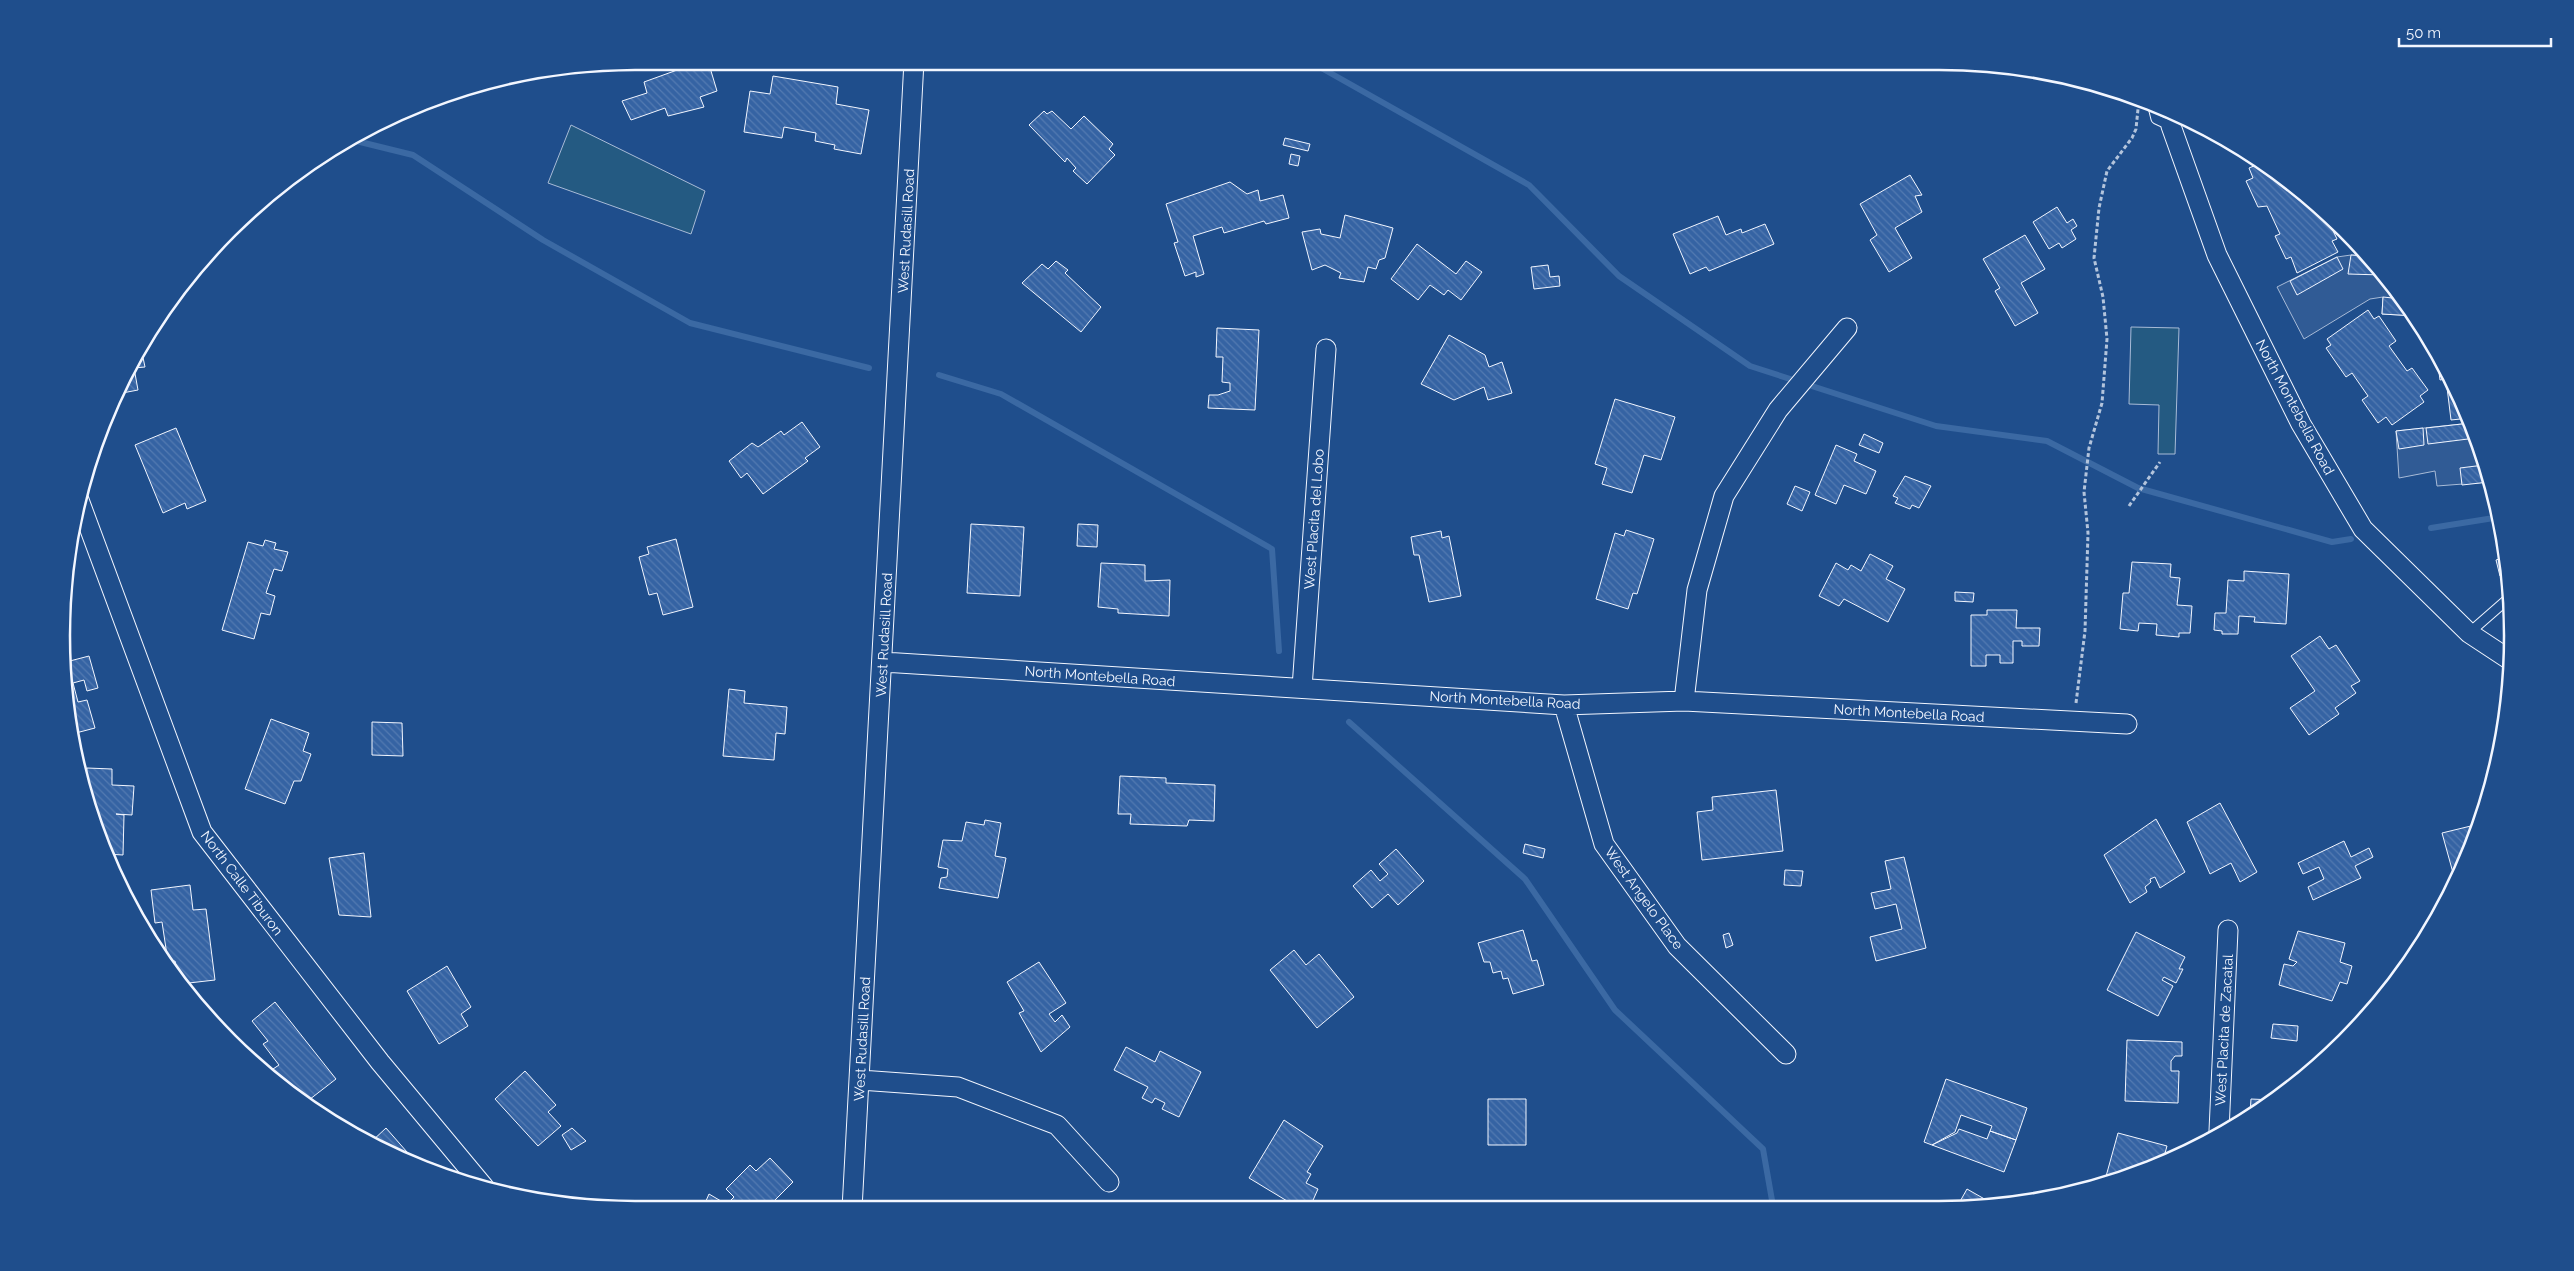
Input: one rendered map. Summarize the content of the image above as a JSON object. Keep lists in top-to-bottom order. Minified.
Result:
{"streets":{"street":["West Rudasill Road","North Montebella Road","West Placita del Lobo","North Calle Tiburon","West Angelo Place","West Placita de Zacatal"]},"crossings":[["West Rudasill Road","North Montebella Road"],["North Montebella Road","West Placita del Lobo"],["North Montebella Road","West Angelo Place"]],"scale_bar":"50 m"}
